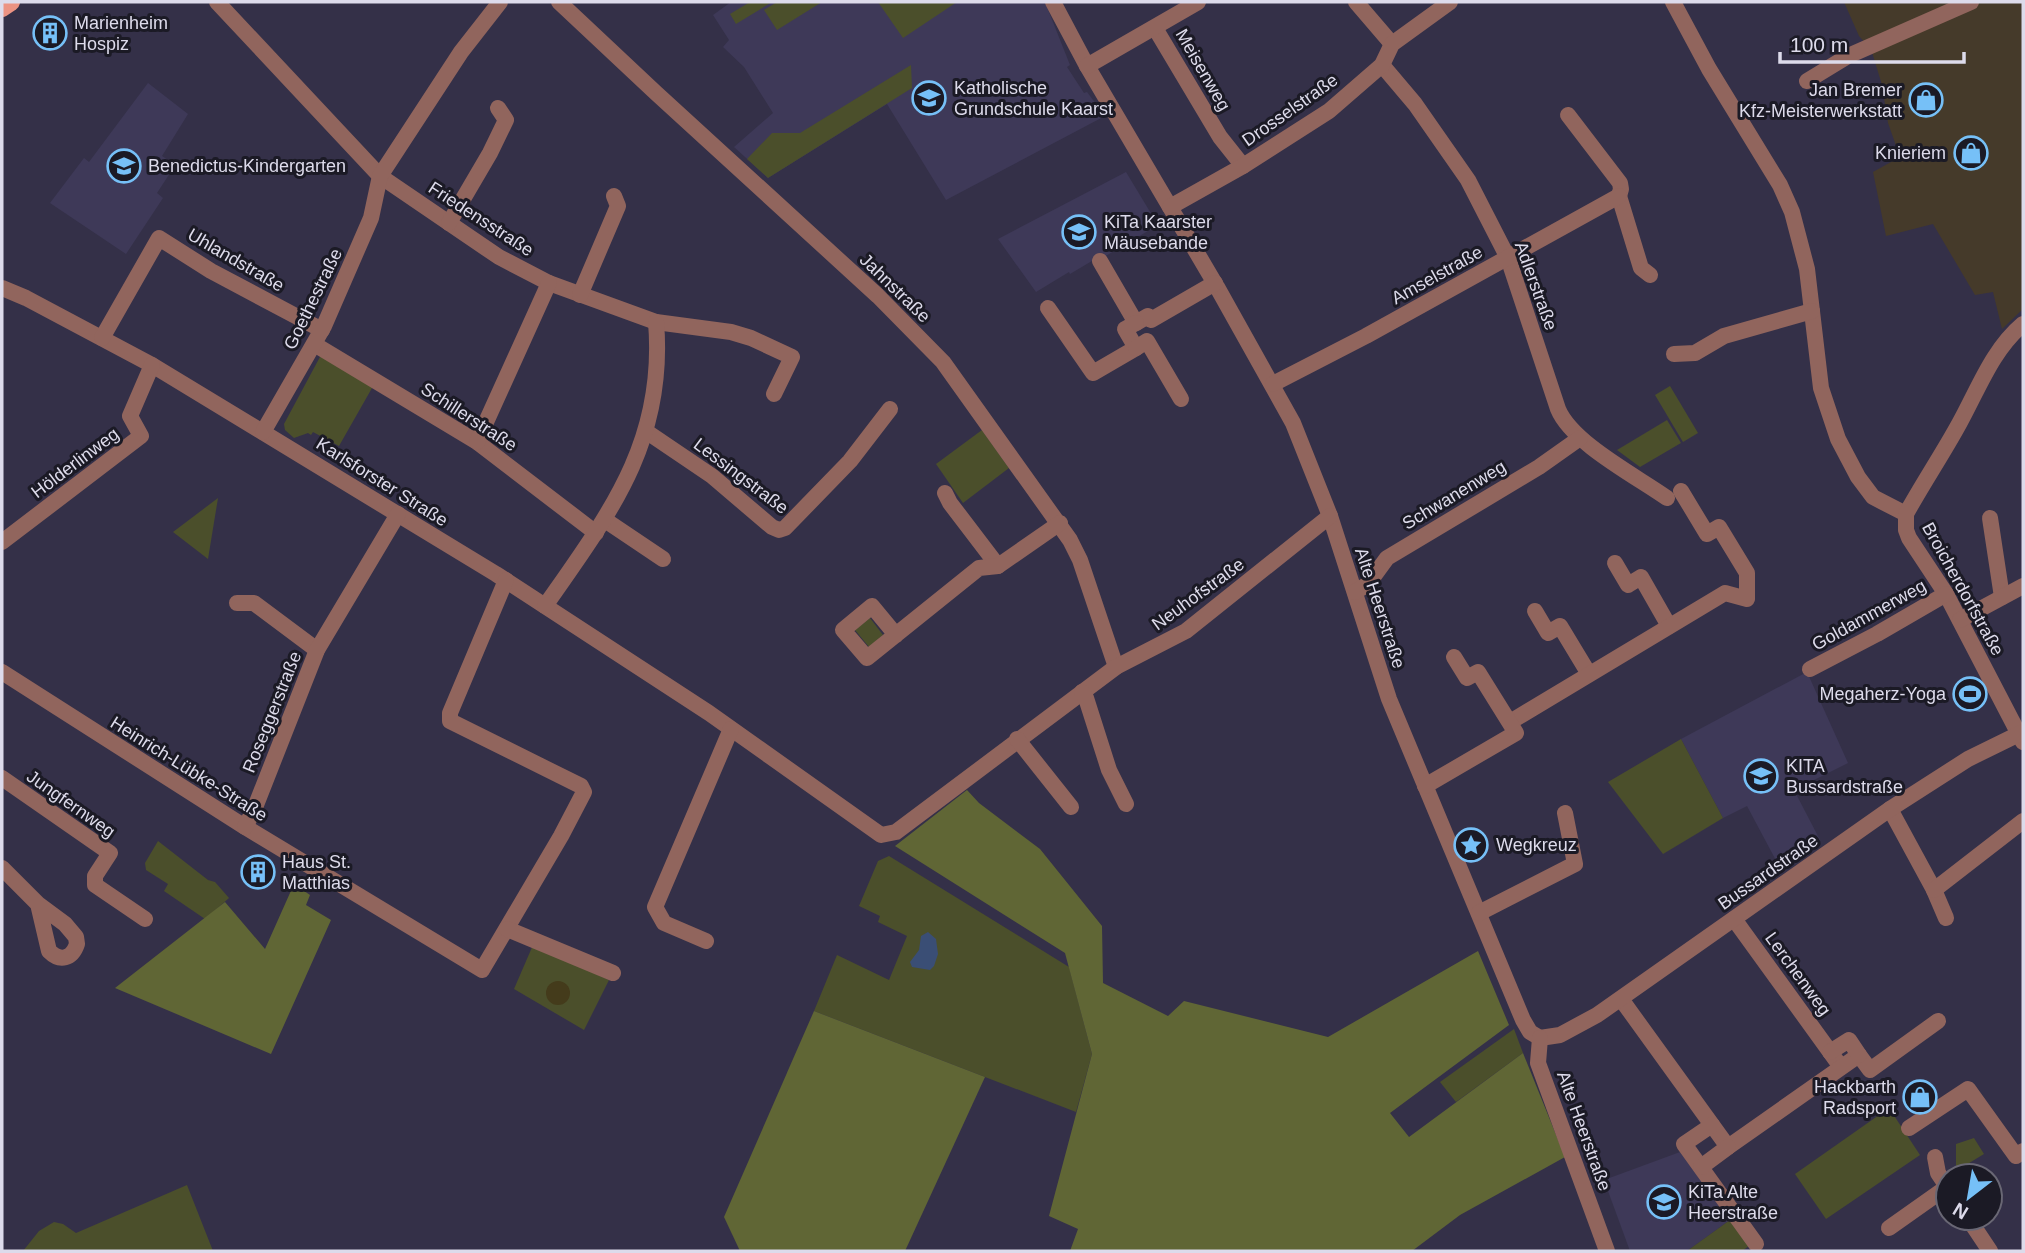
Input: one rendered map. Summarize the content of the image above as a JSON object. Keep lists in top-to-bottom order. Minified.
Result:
{"streets":{"street":["Meisenweg","Drosselstraße","Friedensstraße","Uhlandstraße","Amselstraße","Adlerstraße","Jahnstraße","Goethestraße","Schillerstraße","Hölderlinweg","Lessingstraße","Karlsforster Straße","Schwanenweg","Broicherdorfstraße","Neuhofstraße","Alte Heerstraße","Goldammerweg","Roseggerstraße","Heinrich-Lübke-Straße","Jungfernweg","Bussardstraße","Lerchenweg"]},"crossings":[["Meisenweg","Drosselstraße"],["Drosselstraße","Adlerstraße"],["Drosselstraße","Alte Heerstraße"],["Friedensstraße","Goethestraße"],["Uhlandstraße","Goethestraße"],["Uhlandstraße","Schillerstraße"],["Uhlandstraße","Karlsforster Straße"],["Amselstraße","Adlerstraße"],["Amselstraße","Alte Heerstraße"],["Adlerstraße","Schwanenweg"],["Jahnstraße","Neuhofstraße"],["Goethestraße","Schillerstraße"],["Goethestraße","Karlsforster Straße"],["Hölderlinweg","Karlsforster Straße"],["Karlsforster Straße","Neuhofstraße"],["Karlsforster Straße","Roseggerstraße"],["Schwanenweg","Alte Heerstraße"],["Broicherdorfstraße","Goldammerweg"],["Broicherdorfstraße","Bussardstraße"],["Neuhofstraße","Alte Heerstraße"],["Alte Heerstraße","Bussardstraße"],["Roseggerstraße","Heinrich-Lübke-Straße"],["Bussardstraße","Lerchenweg"]],"places":{"building":["Marienheim Hospiz","Haus St. Matthias"],"school or university":["Katholische Grundschule Kaarst","Benedictus-Kindergarten","KiTa Kaarster Mäusebande","KITA Bussardstraße","KiTa Alte Heerstraße"],"shop":["Jan Bremer Kfz-Meisterwerkstatt","Knieriem","Hackbarth Radsport"],"sports":["Megaherz-Yoga"],"place":["Wegkreuz"]},"scale_bar":"100 m","north":"bottom left"}
